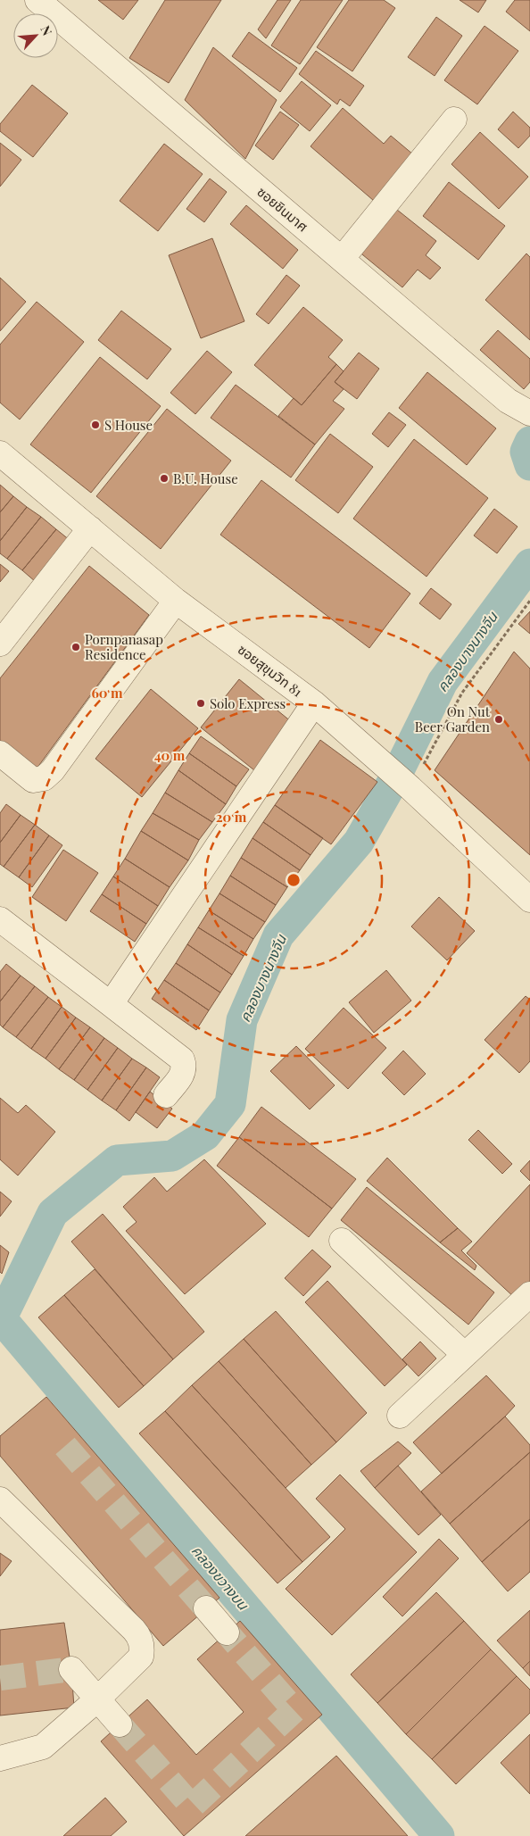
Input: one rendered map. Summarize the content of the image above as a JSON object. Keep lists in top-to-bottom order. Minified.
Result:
{"streets":{"street":["ซอยชินมาศ","ซอยสุขุมวิท 81"]},"water":["คลองบางนางจีน","คลองขวางบน"],"places":["S House","B.U. House","Pornpanasap Residence","Solo Express","On Nut Beer Garden"],"north":"top right","rings":["60 m","40 m","20 m"]}
